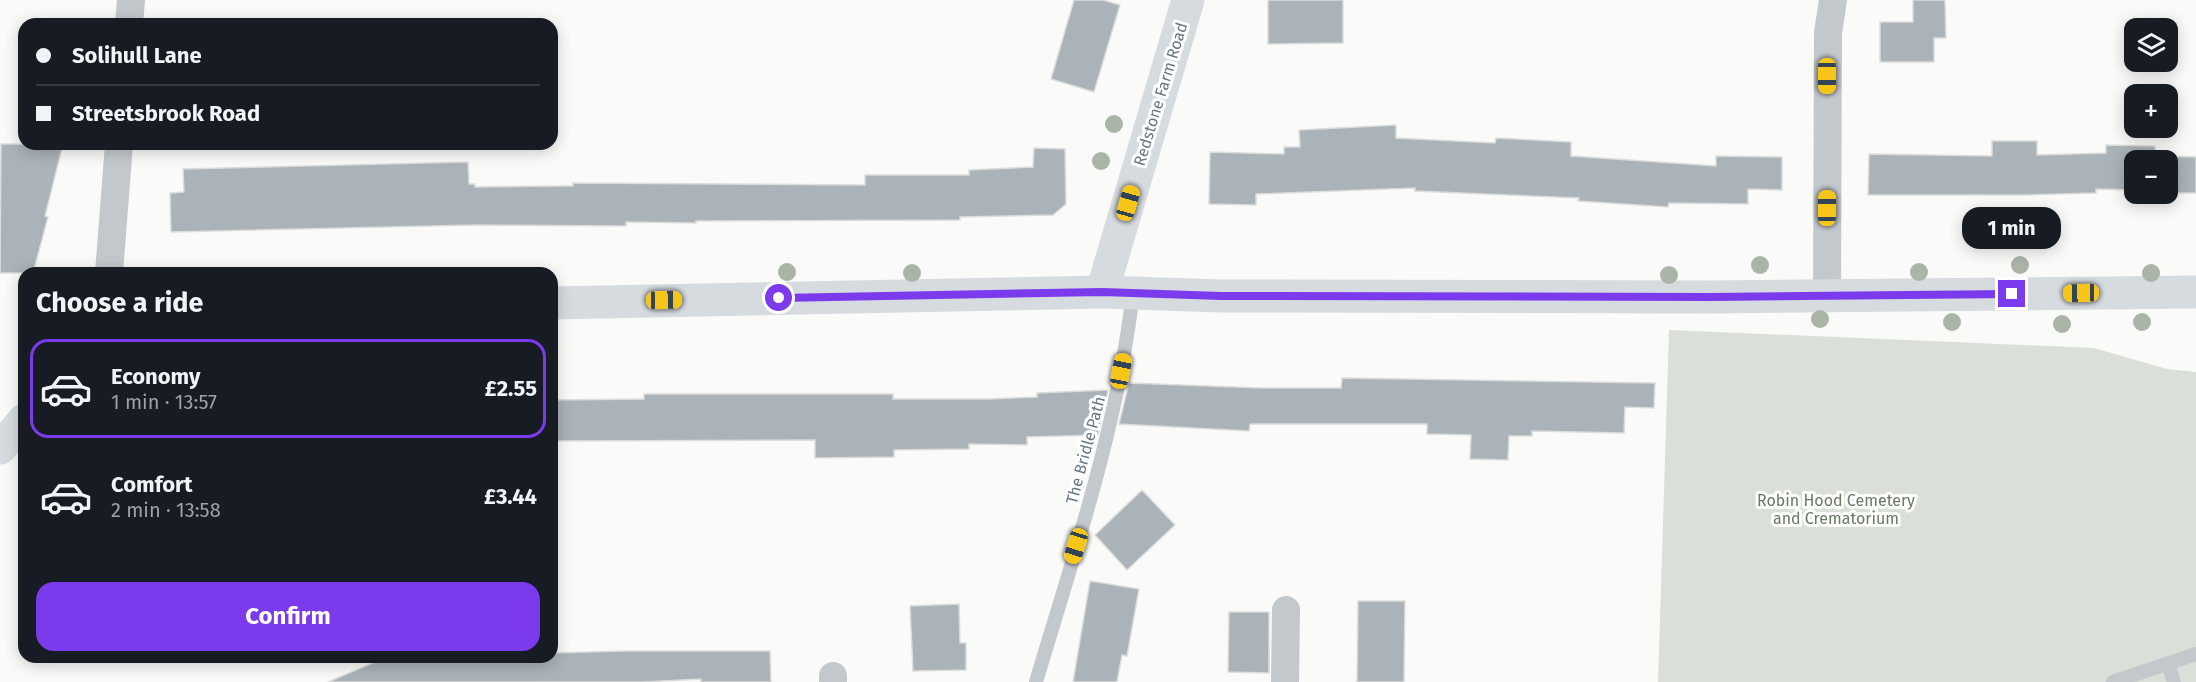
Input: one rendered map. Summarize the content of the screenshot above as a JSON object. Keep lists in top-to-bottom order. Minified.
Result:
{"streets":{"main road":["Redstone Farm Road"],"lane":["The Bridle Path"]},"crossings":[["Redstone Farm Road","The Bridle Path"]],"parks":["Robin Hood Cemetery and Crematorium"],"page":{"map_buttons":["+","−"],"banner":["Solihull Lane","Streetsbrook Road"],"bubble":"1 min","heading":"Choose a ride","list":[{"name":"Economy","note":"1 min · 13:57","value":"£2.55"},{"name":"Comfort","note":"2 min · 13:58","value":"£3.44"}],"buttons":"Confirm"}}
